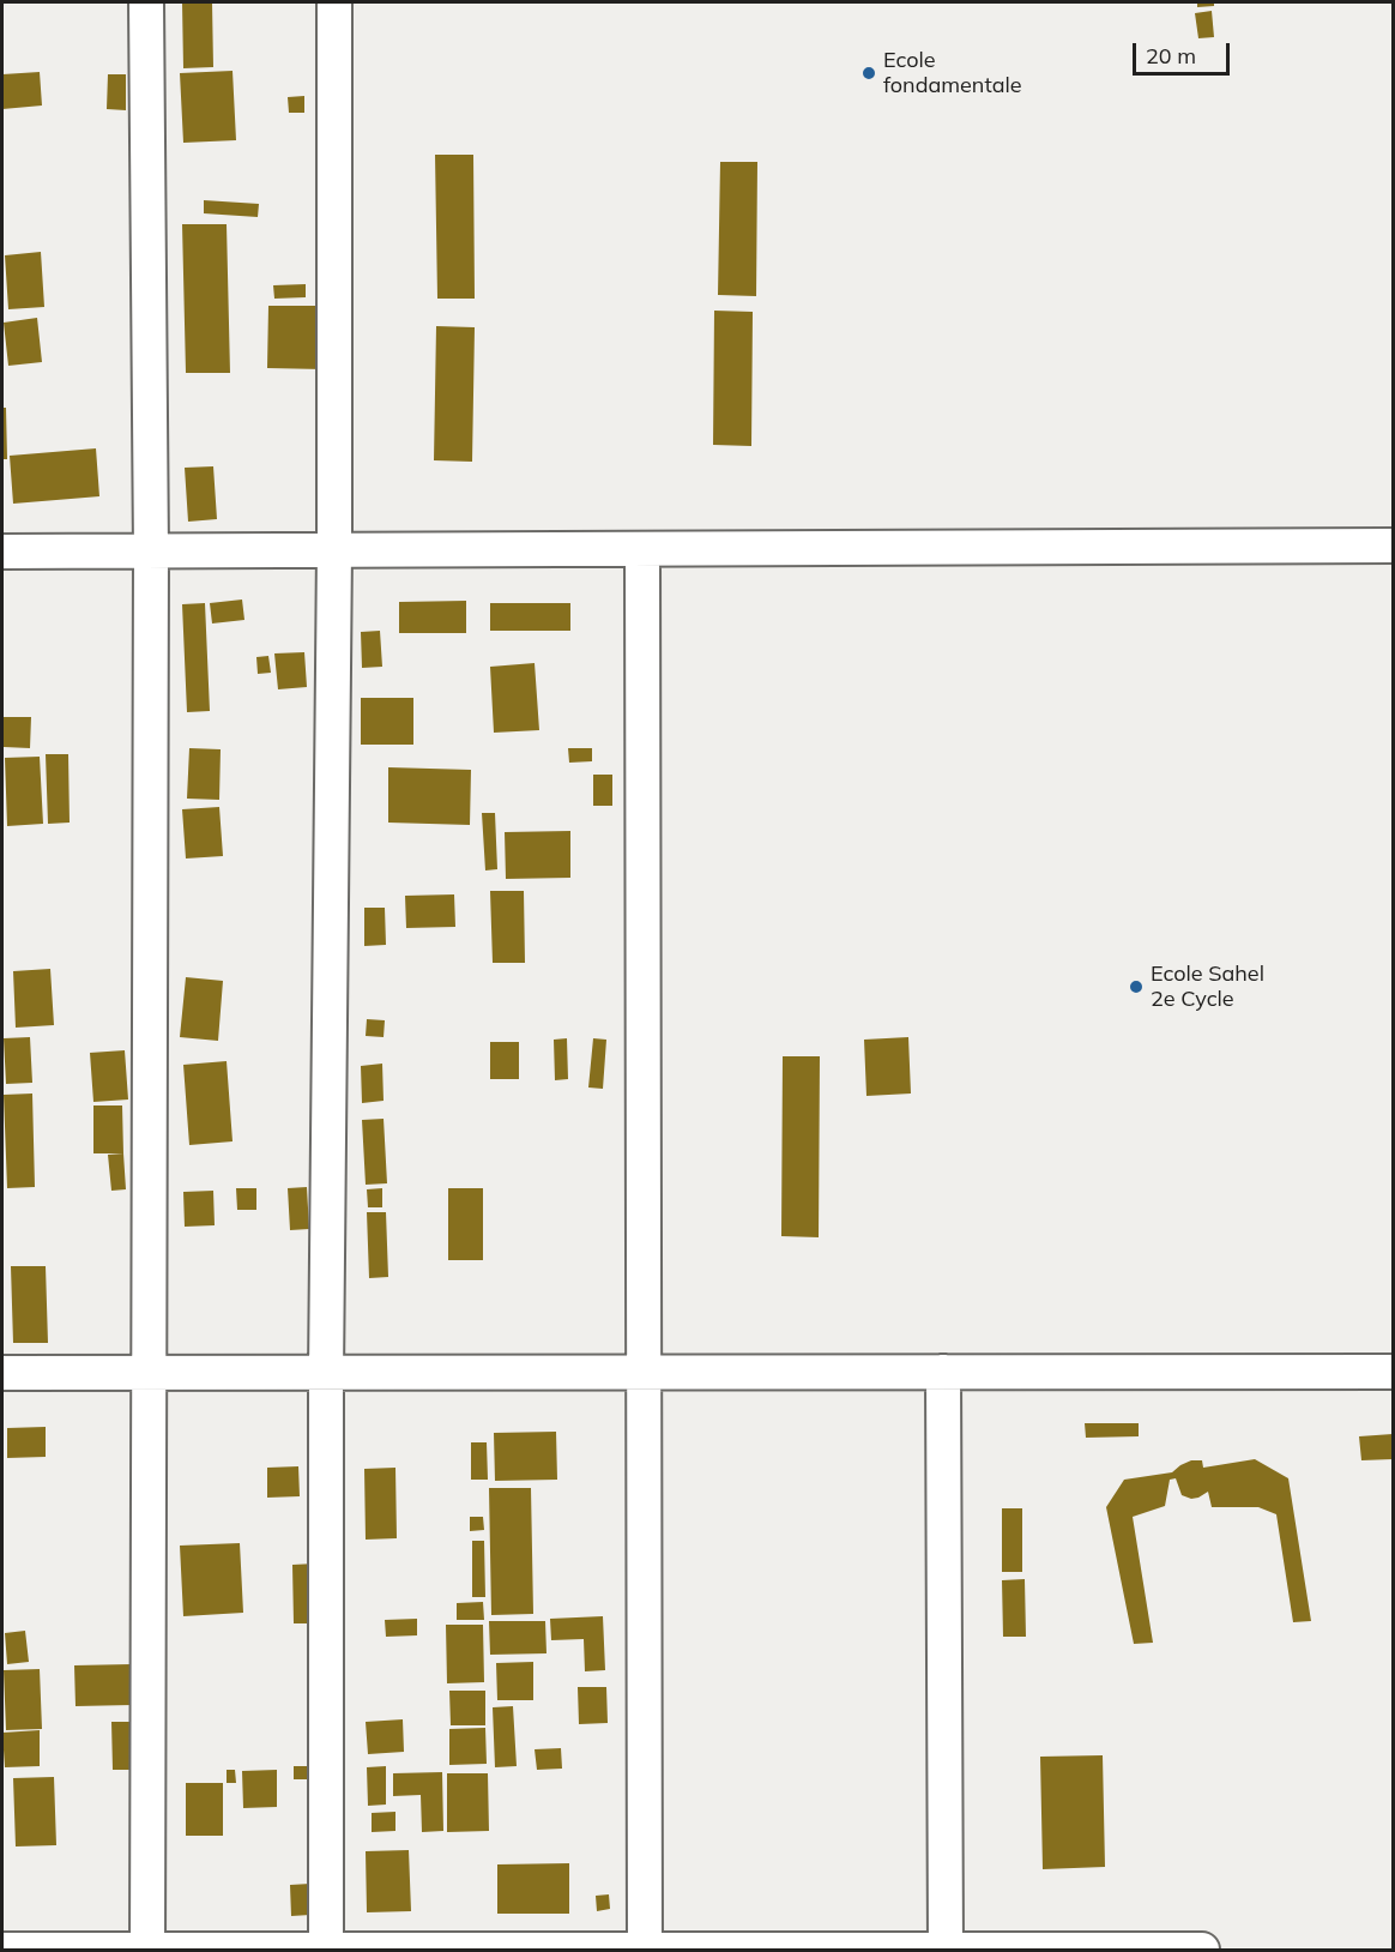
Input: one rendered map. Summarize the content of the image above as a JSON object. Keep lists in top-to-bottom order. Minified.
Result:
{"places":["Ecole fondamentale","Ecole Sahel 2e Cycle"],"scale_bar":"20 m"}
